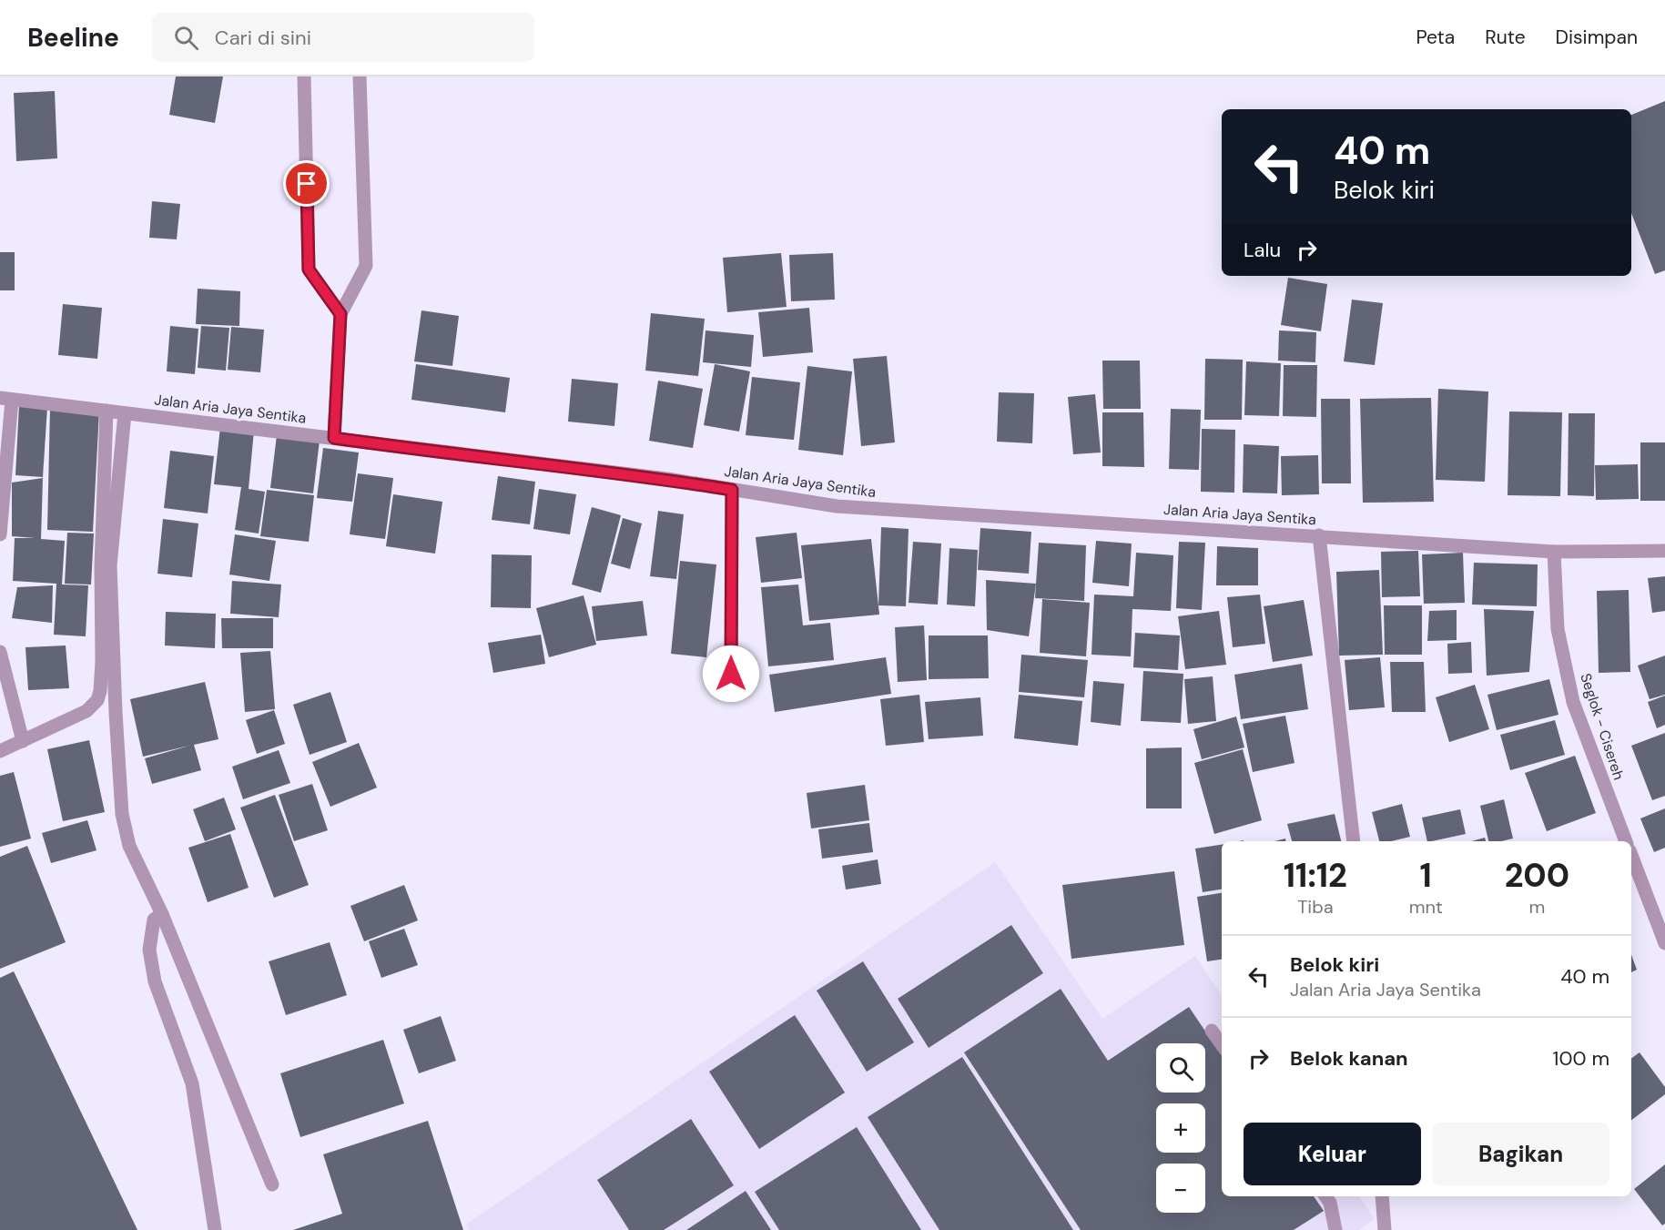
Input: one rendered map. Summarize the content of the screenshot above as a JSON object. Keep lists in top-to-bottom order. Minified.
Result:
{"streets":{"street":["Jalan Aria Jaya Sentika","Seglok - Cisereh"]},"crossings":[["Jalan Aria Jaya Sentika","Seglok - Cisereh"]],"page":{"header":"Beeline","search":"Cari di sini","nav":["Peta","Rute","Disimpan"],"turn":["40 m","Belok kiri"],"then":"Lalu","eta":["11:12","Tiba","1","mnt","200","m"],"list":[{"name":"Belok kiri","note":"Jalan Aria Jaya Sentika","value":"40 m"},{"name":"Belok kanan","value":"100 m"}],"map_buttons":["+","−"],"buttons":["Keluar","Bagikan"]}}
